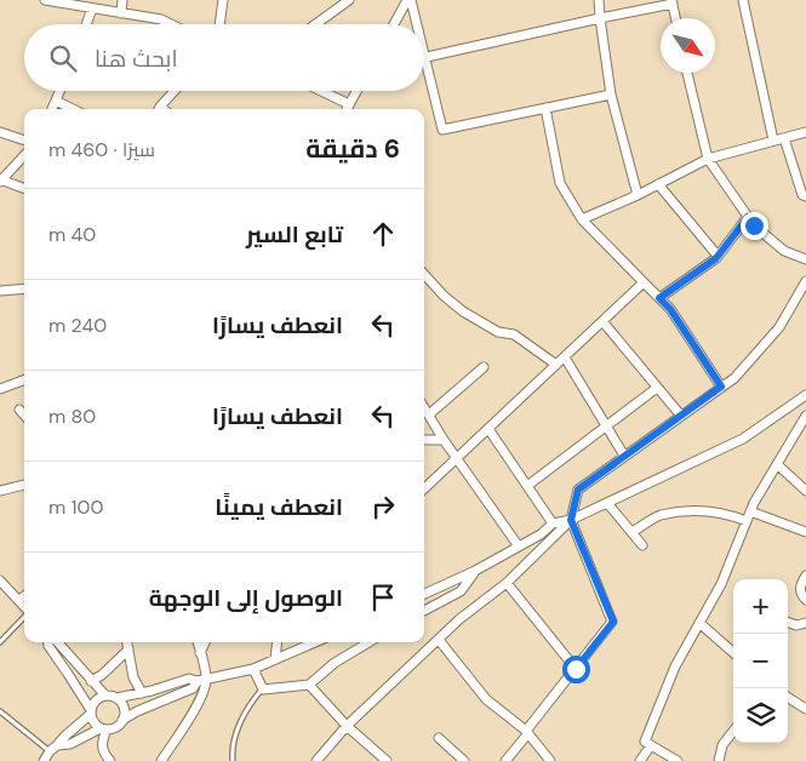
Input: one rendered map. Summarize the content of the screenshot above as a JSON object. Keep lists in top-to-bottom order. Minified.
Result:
{"north":"bottom right","page":{"search":"ابحث هنا","heading":["6 دقيقة","سيرًا · 460 m"],"list":[["تابع السير","40 m"],["انعطف يسارًا","240 m"],["انعطف يسارًا","80 m"],["انعطف يمينًا","100 m"],"الوصول إلى الوجهة"],"map_buttons":["+","−"]}}
